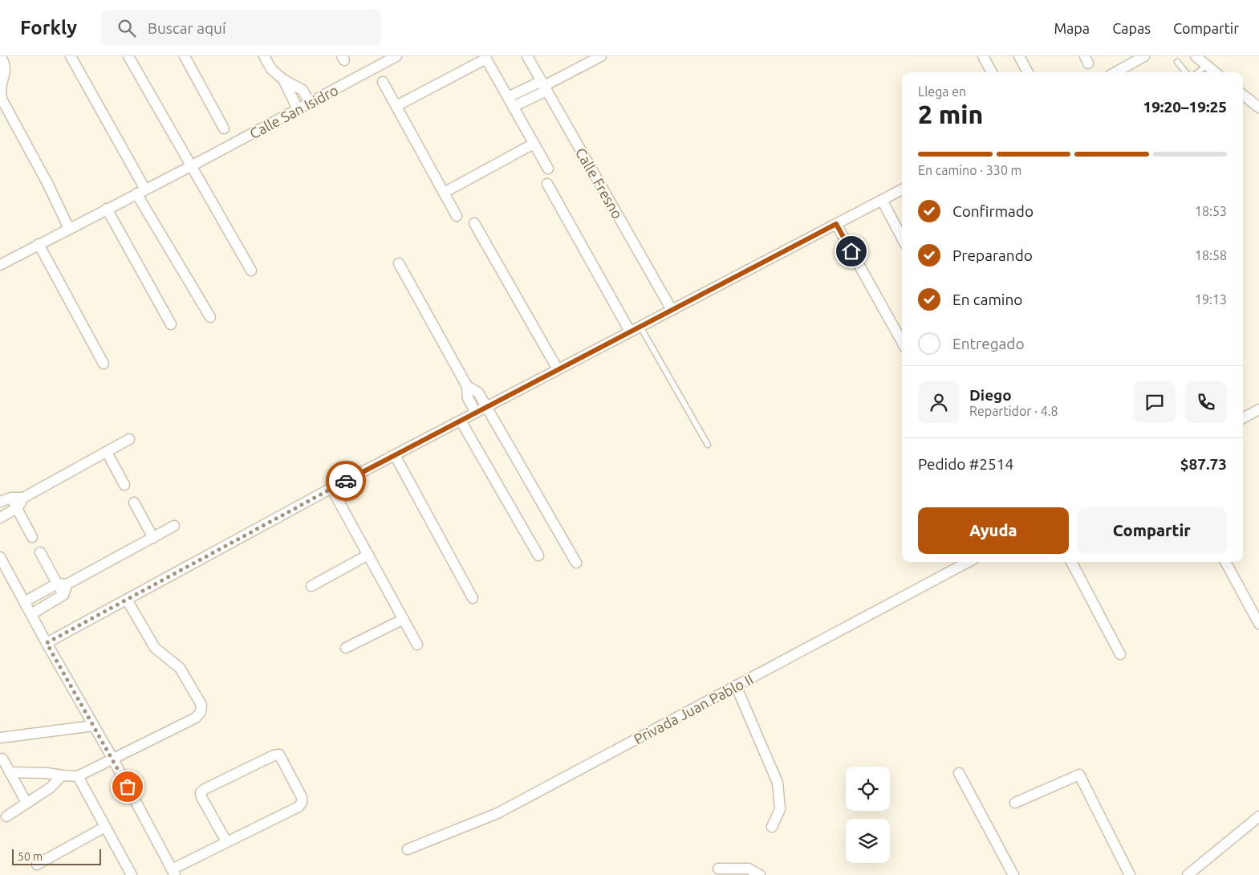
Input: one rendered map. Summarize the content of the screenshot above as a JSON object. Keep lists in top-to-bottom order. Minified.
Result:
{"streets":{"street":["Calle San Isidro","Calle Fresno","Privada Juan Pablo II"]},"scale_bar":"50 m","page":{"header":"Forkly","search":"Buscar aquí","nav":["Mapa","Capas","Compartir"],"heading":["2 min","Llega en","19:20–19:25"],"panel":["Diego","Repartidor · 4.8","Pedido #2514","$87.73"],"bar":"En camino · 330 m","list":[["Confirmado","18:53"],["Preparando","18:58"],["En camino","19:13"],"Entregado"],"buttons":["Ayuda","Compartir"],"scale":"50 m"}}
